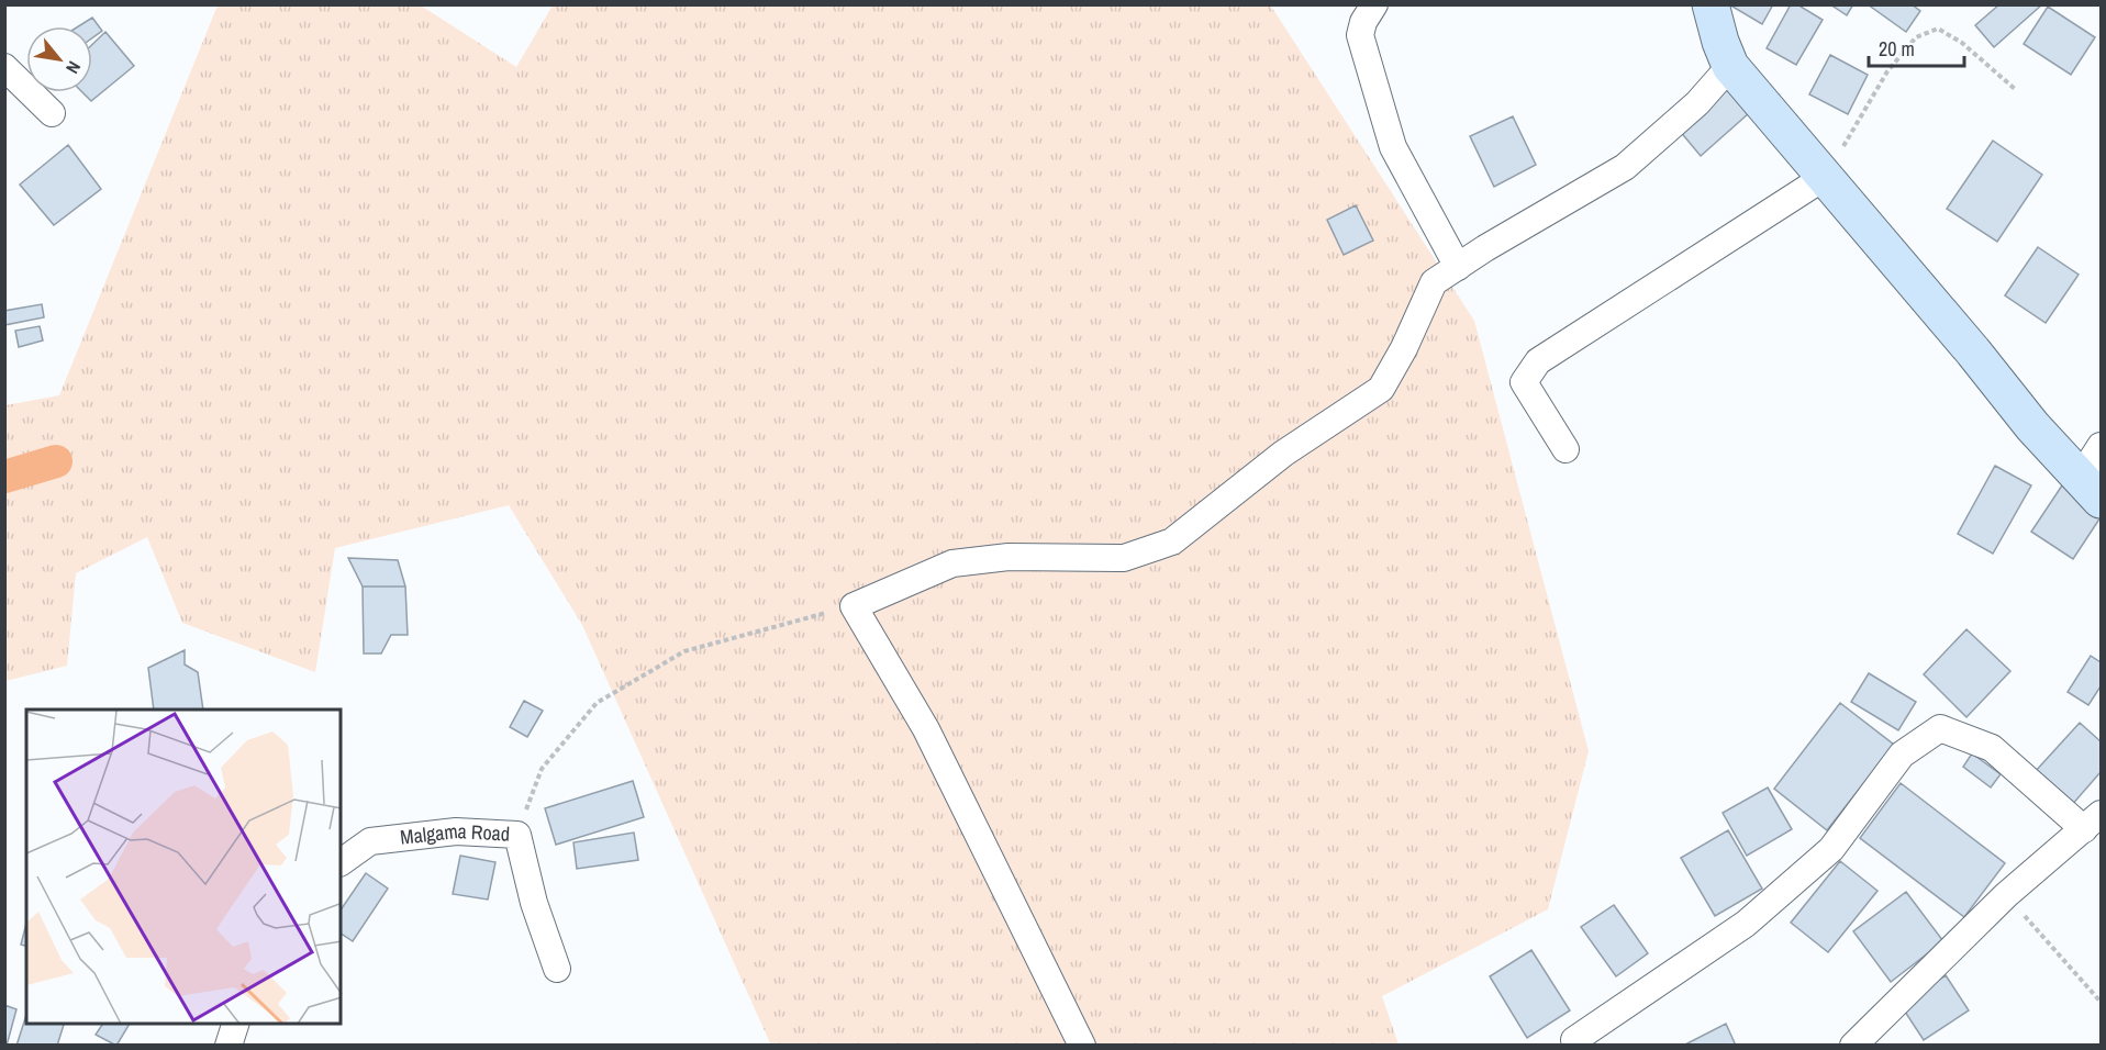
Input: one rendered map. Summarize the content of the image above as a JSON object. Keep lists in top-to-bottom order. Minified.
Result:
{"streets":{"street":["Malgama Road"]},"scale_bar":"20 m","north":"bottom right"}
